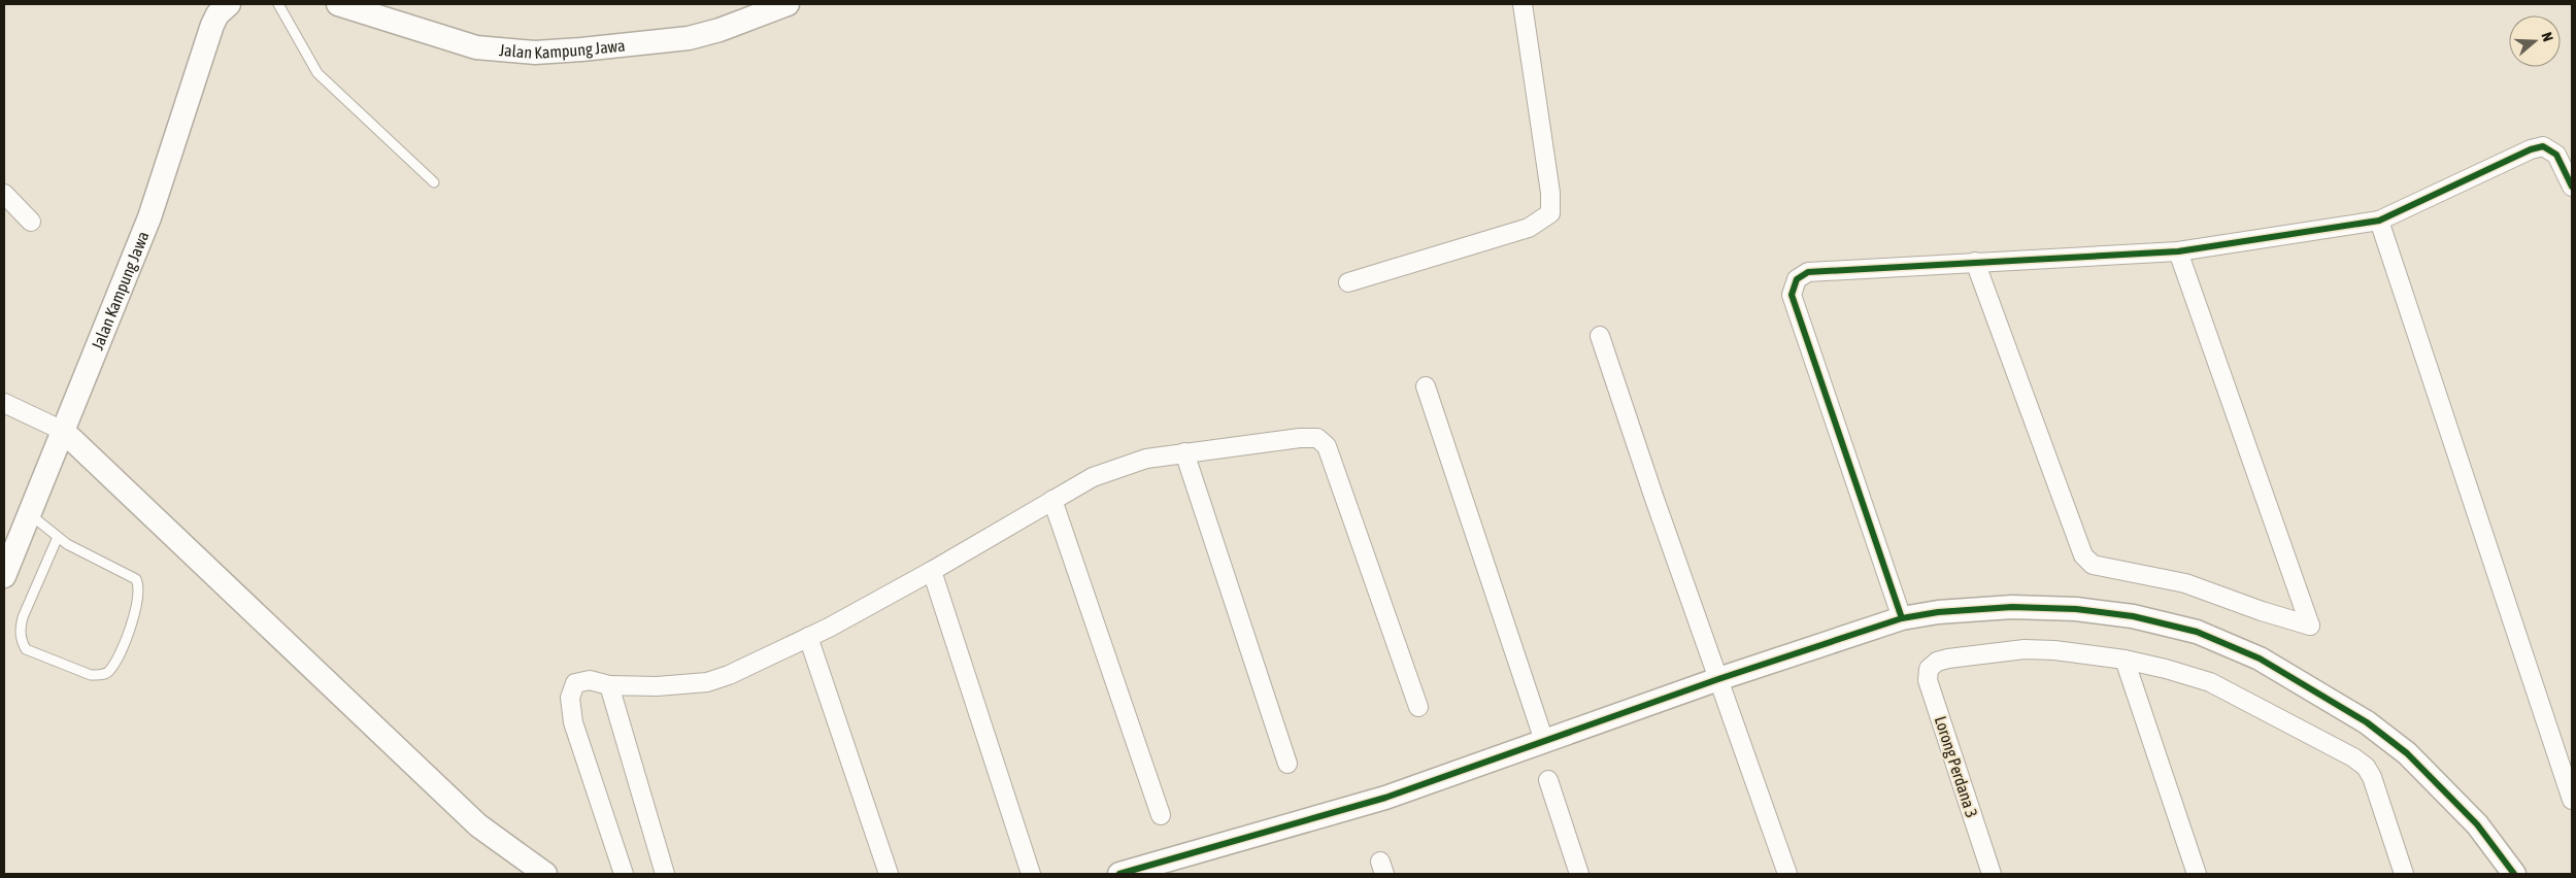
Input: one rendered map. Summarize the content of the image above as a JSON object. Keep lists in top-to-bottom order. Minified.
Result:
{"streets":{"street":["Jalan Kampung Jawa","Lorong Perdana 3"]},"north":"right"}
